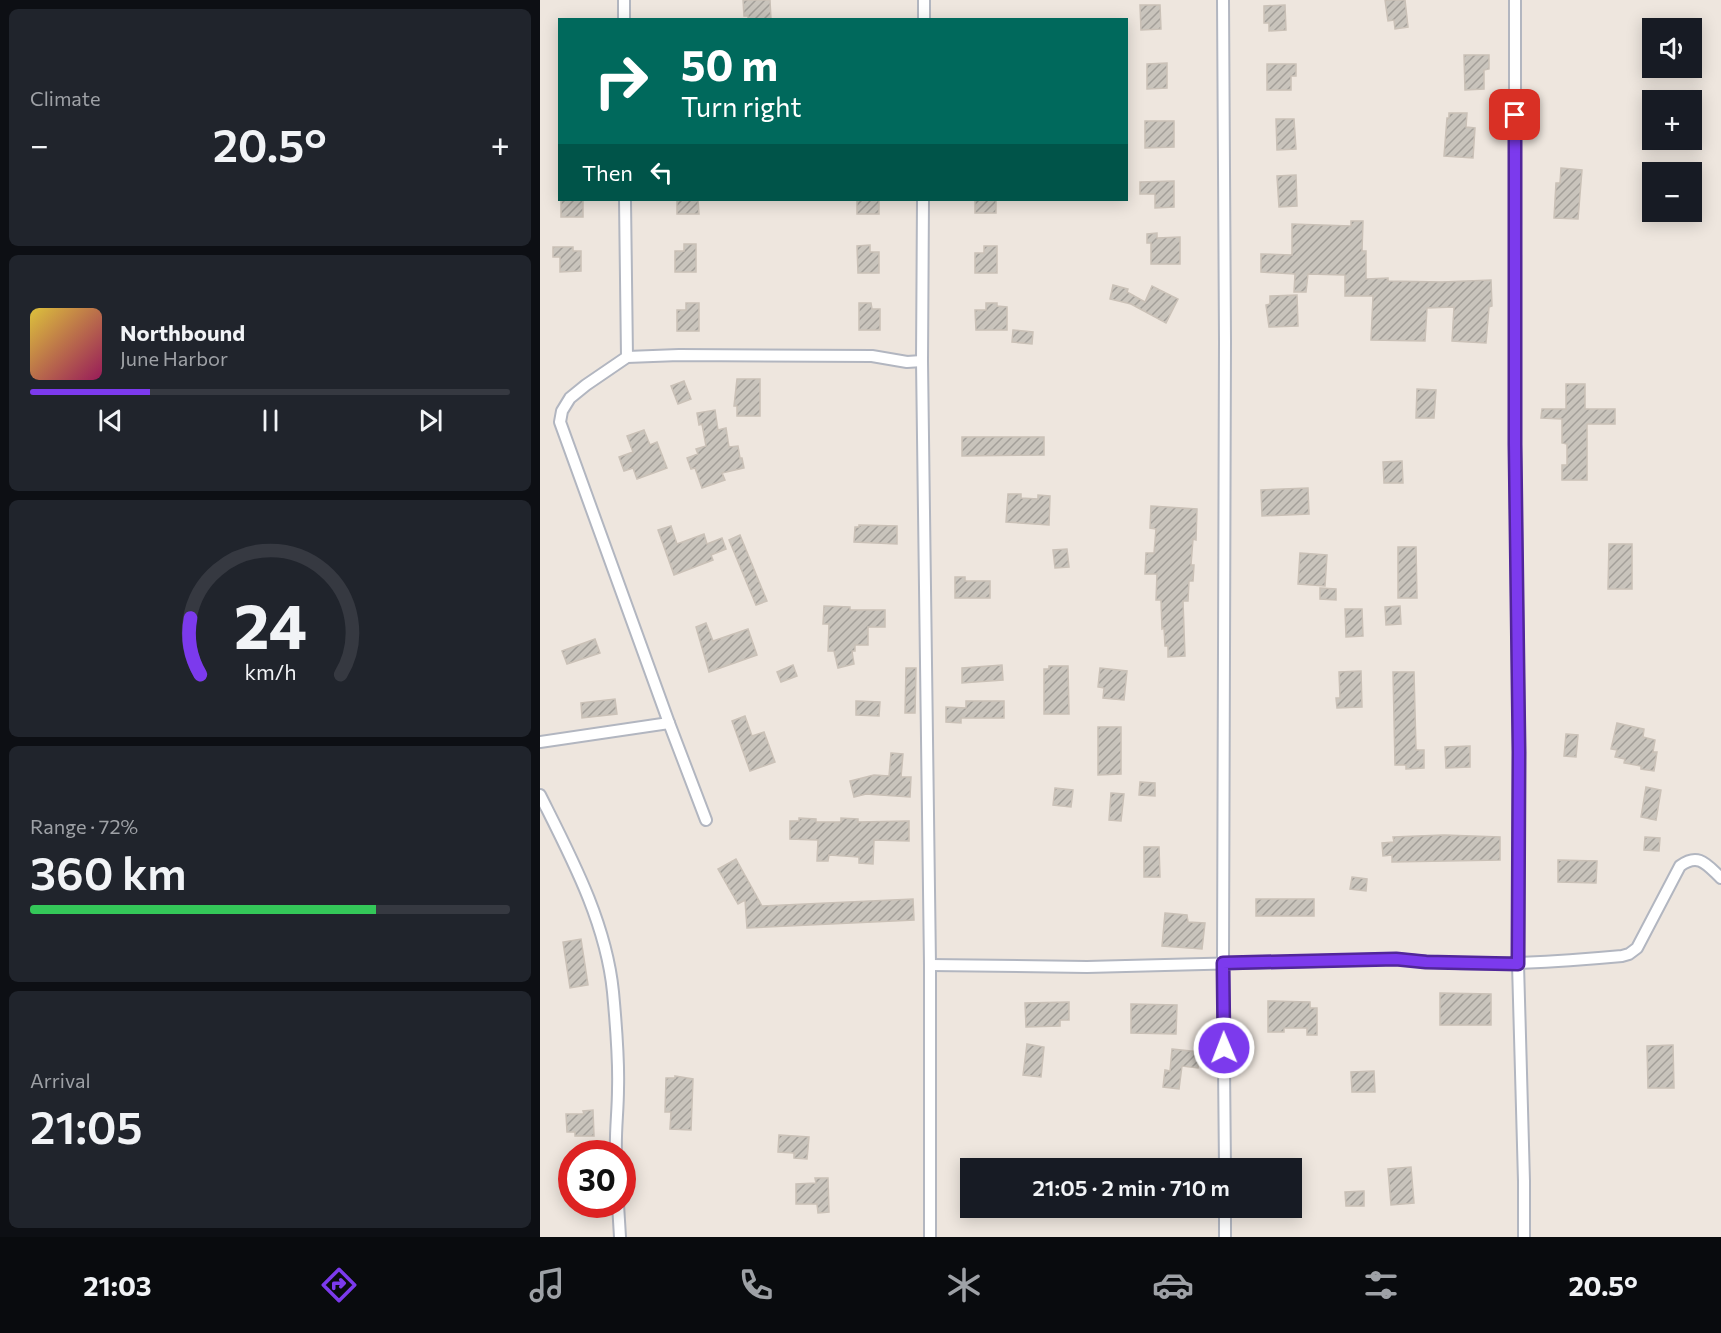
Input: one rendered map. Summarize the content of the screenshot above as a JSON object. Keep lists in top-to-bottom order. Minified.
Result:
{"page":{"tile":["Climate",["Range · 72%","360 km"],["Arrival","21:05"]],"map_buttons":["+","−"],"turn":["50 m","Turn right"],"heat":["−","20.5°","+"],"then":"Then","song":["Northbound","June Harbor"],"limit":"30","trip":"21:05 · 2 min · 710 m","tabs":["21:03","20.5°"],"gauge":["24","km/h"]}}
